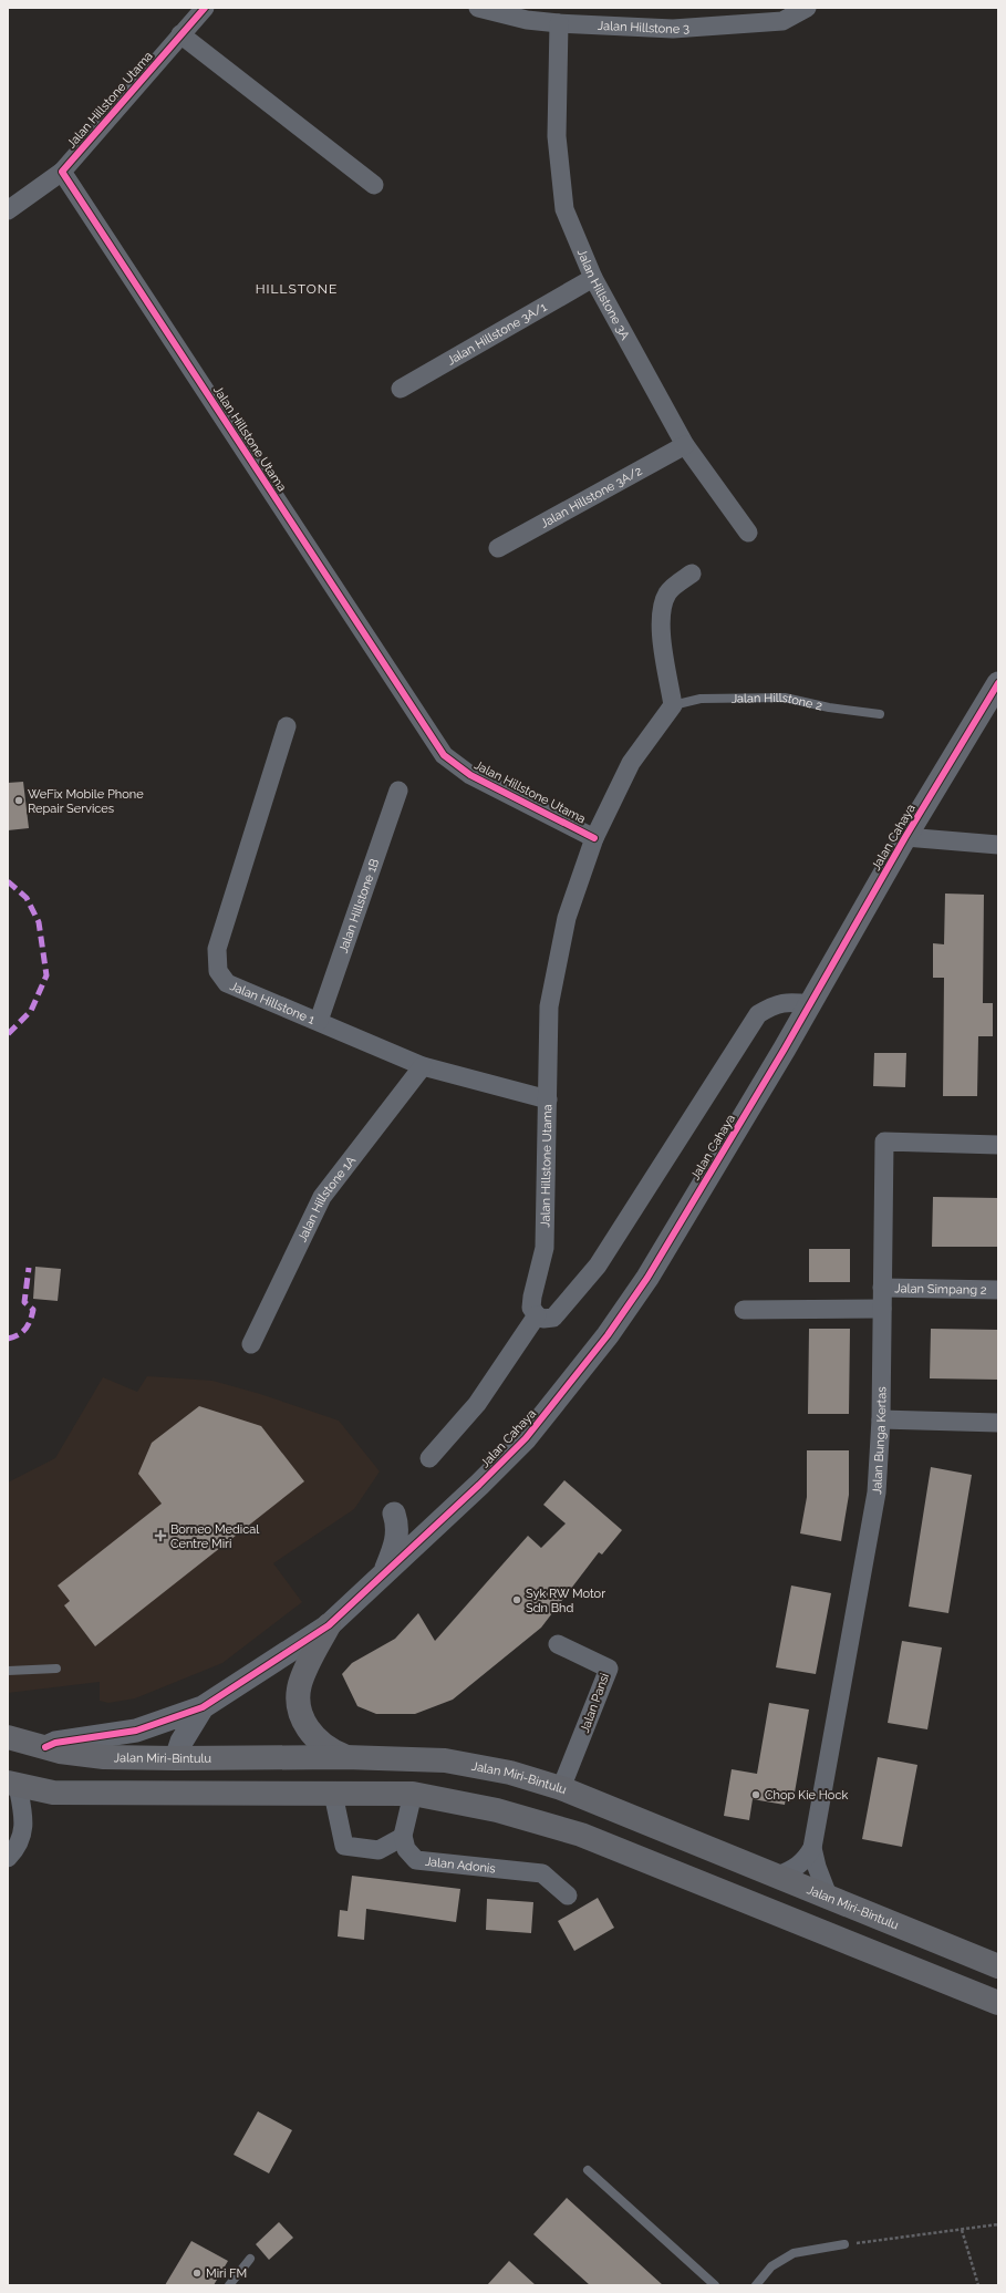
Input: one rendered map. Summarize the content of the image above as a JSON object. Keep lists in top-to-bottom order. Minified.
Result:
{"streets":{"highway":["Jalan Miri-Bintulu"],"street":["Jalan Hillstone 3","Jalan Hillstone Utama","Jalan Hillstone 3A","Jalan Hillstone 3A/1","Jalan Hillstone 3A/2","Jalan Cahaya","Jalan Hillstone 1B","Jalan Hillstone 1","Jalan Hillstone 1A","Jalan Simpang 2","Jalan Bunga Kertas","Jalan Pansi","Jalan Adonis"],"lane":["Jalan Hillstone 2"]},"crossings":[["Jalan Hillstone 3","Jalan Hillstone 3A"],["Jalan Hillstone Utama","Jalan Hillstone 1"],["Jalan Hillstone 3A","Jalan Hillstone 3A/1"],["Jalan Hillstone 3A","Jalan Hillstone 3A/2"],["Jalan Hillstone 1B","Jalan Hillstone 1"],["Jalan Hillstone 1","Jalan Hillstone 1A"],["Jalan Simpang 2","Jalan Bunga Kertas"],["Jalan Bunga Kertas","Jalan Miri-Bintulu"],["Jalan Pansi","Jalan Miri-Bintulu"]],"districts":["HILLSTONE"],"places":{"other":["WeFix Mobile Phone Repair Services","Syk RW Motor Sdn Bhd","Chop Kie Hock","Miri FM"],"health":["Borneo Medical Centre Miri"]}}
